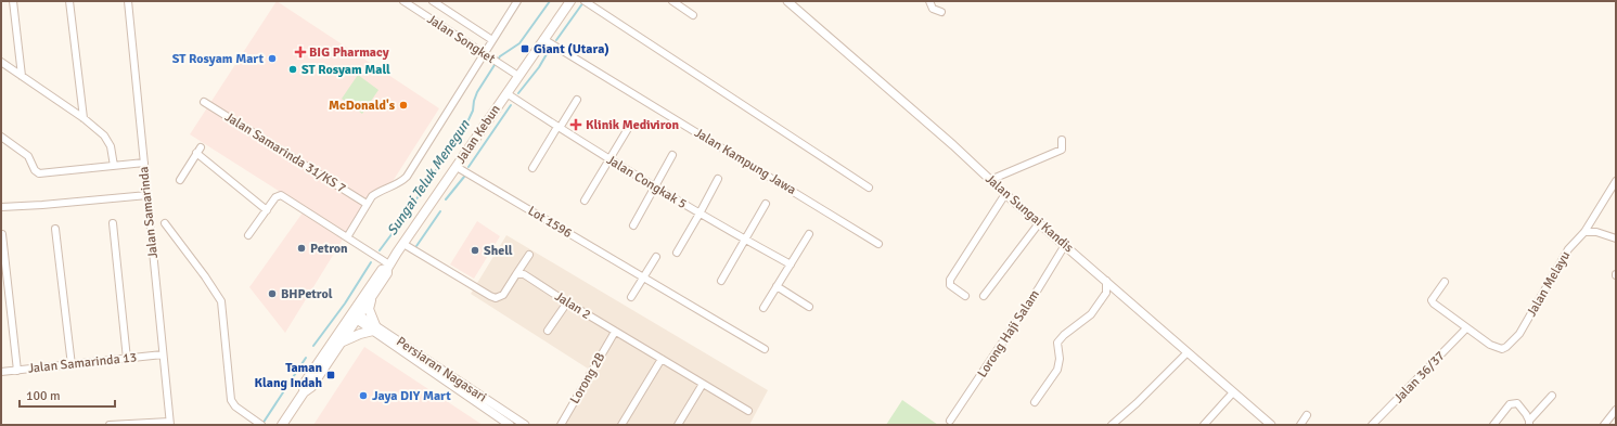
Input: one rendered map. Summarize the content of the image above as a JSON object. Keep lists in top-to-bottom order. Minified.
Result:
{"streets":{"main road":["Jalan Kebun"],"street":["Jalan Songket","Jalan Samarinda 31/KS 7","Jalan Kampung Jawa","Jalan Congkak 5","Jalan Samarinda","Jalan Sungai Kandis","Lot 1596","Jalan Melayu","Jalan 2","Lorong Haji Salam","Jalan Samarinda 13","Persiaran Nagasari","Jalan 36/37","Lorong 2B"]},"crossings":[["Jalan Songket","Jalan Kebun"],["Jalan Kebun","Jalan Kampung Jawa"],["Jalan Kebun","Jalan Congkak 5"],["Jalan Kebun","Lot 1596"],["Jalan Kebun","Persiaran Nagasari"],["Jalan Samarinda","Jalan Samarinda 13"],["Jalan Sungai Kandis","Lorong Haji Salam"],["Jalan Melayu","Jalan 36/37"],["Jalan 2","Lorong 2B"]],"water":["Sungai Teluk Menegun"],"places":{"transit":["Giant (Utara)","Taman Klang Indah"],"health":["BIG Pharmacy","Klinik Mediviron"],"other":["ST Rosyam Mart","ST Rosyam Mall","McDonald's","Petron","Shell","BHPetrol","Jaya DIY Mart"]},"scale_bar":"100 m"}
